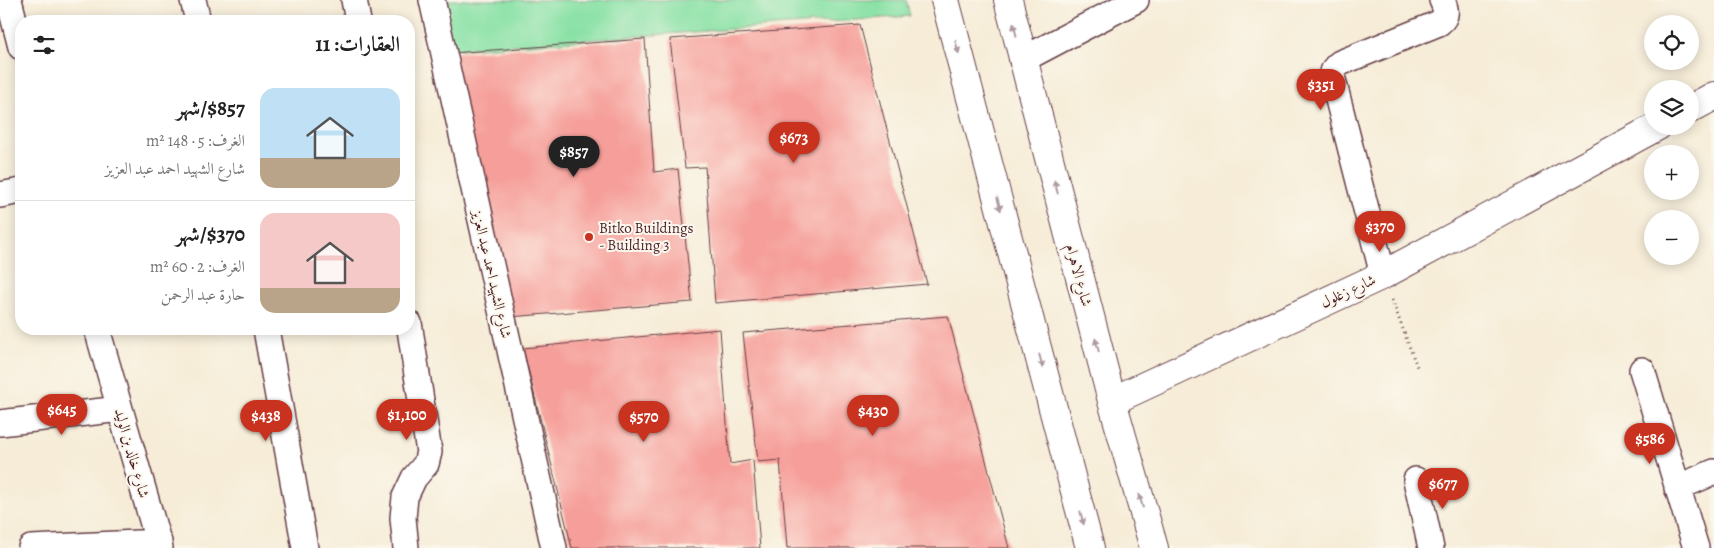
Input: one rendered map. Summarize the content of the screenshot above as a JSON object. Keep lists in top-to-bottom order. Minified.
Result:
{"streets":{"main road":["شارع الاهرام","شارع زغلول"],"street":["شارع الشهيد احمد عبد العزيز","شارع خالد بن الوليد"]},"crossings":[["شارع الاهرام","شارع زغلول"]],"places":["Bitko Buildings - Building 3"],"page":{"map_buttons":["+","−"],"heading":"العقارات: 11","price":["$351","$673","$857","$370","$645","$430","$1,100","$438","$570","$586","$677"],"list":[{"name":"$857/شهر","note":"الغرف: 5 · 148 m² · شارع الشهيد احمد عبد العزيز"},{"name":"$370/شهر","note":"الغرف: 2 · 60 m² · حارة عبد الرحمن"}]}}
